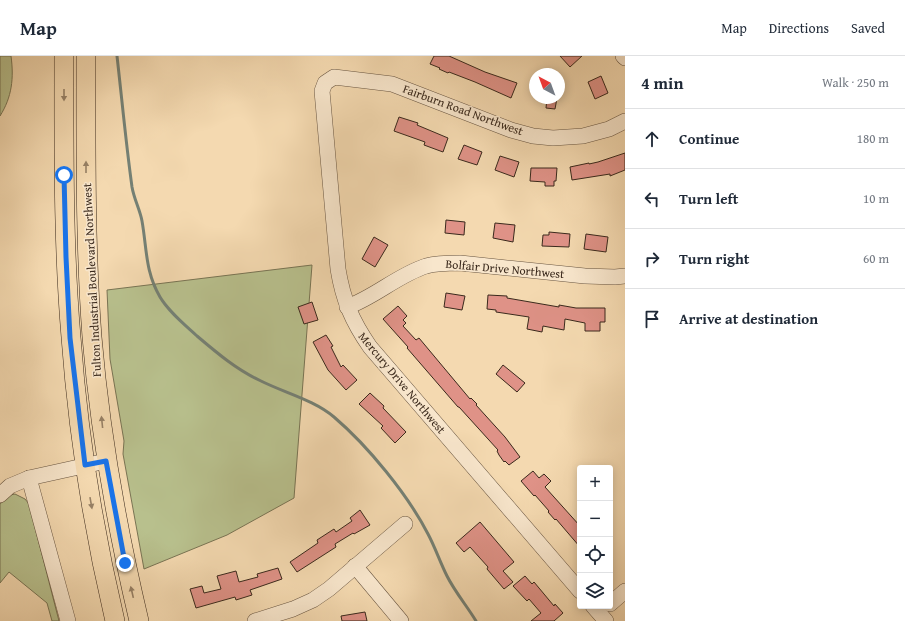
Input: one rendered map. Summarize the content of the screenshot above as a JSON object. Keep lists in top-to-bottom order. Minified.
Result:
{"streets":{"main road":["Fulton Industrial Boulevard Northwest"],"street":["Fairburn Road Northwest","Bolfair Drive Northwest","Mercury Drive Northwest"]},"crossings":[["Fairburn Road Northwest","Mercury Drive Northwest"],["Bolfair Drive Northwest","Mercury Drive Northwest"]],"north":"top left","page":{"header":"Map","nav":["Map","Directions","Saved"],"heading":["4 min","Walk · 250 m"],"list":[["Continue","180 m"],["Turn left","10 m"],["Turn right","60 m"],"Arrive at destination"],"map_buttons":["+","−"]}}
